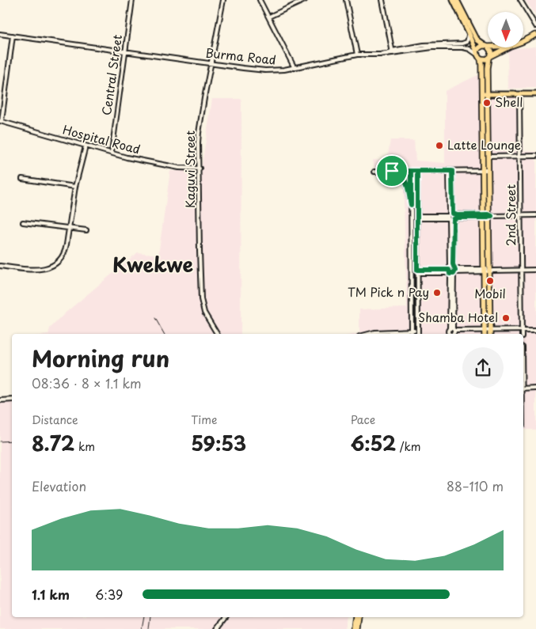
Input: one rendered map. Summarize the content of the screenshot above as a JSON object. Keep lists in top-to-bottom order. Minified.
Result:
{"streets":{"street":["Burma Road","Central Street","Hospital Road","Kaguvi Street","2nd Street"]},"crossings":[["Burma Road","Central Street"],["Burma Road","Kaguvi Street"],["Central Street","Hospital Road"],["Hospital Road","Kaguvi Street"]],"districts":["Kwekwe"],"places":["Shell","Latte Lounge","Mobil","TM Pick n Pay","Shamba Hotel"],"north":"bottom","page":{"heading":["Morning run","08:36 · 8 × 1.1 km"],"stats":[["Distance","8.72 km"],["Time","59:53"],["Pace","6:52 /km"]],"chart":["Elevation","88–110 m"],"list":[{"name":"1.1 km","note":"6:39"}]}}
